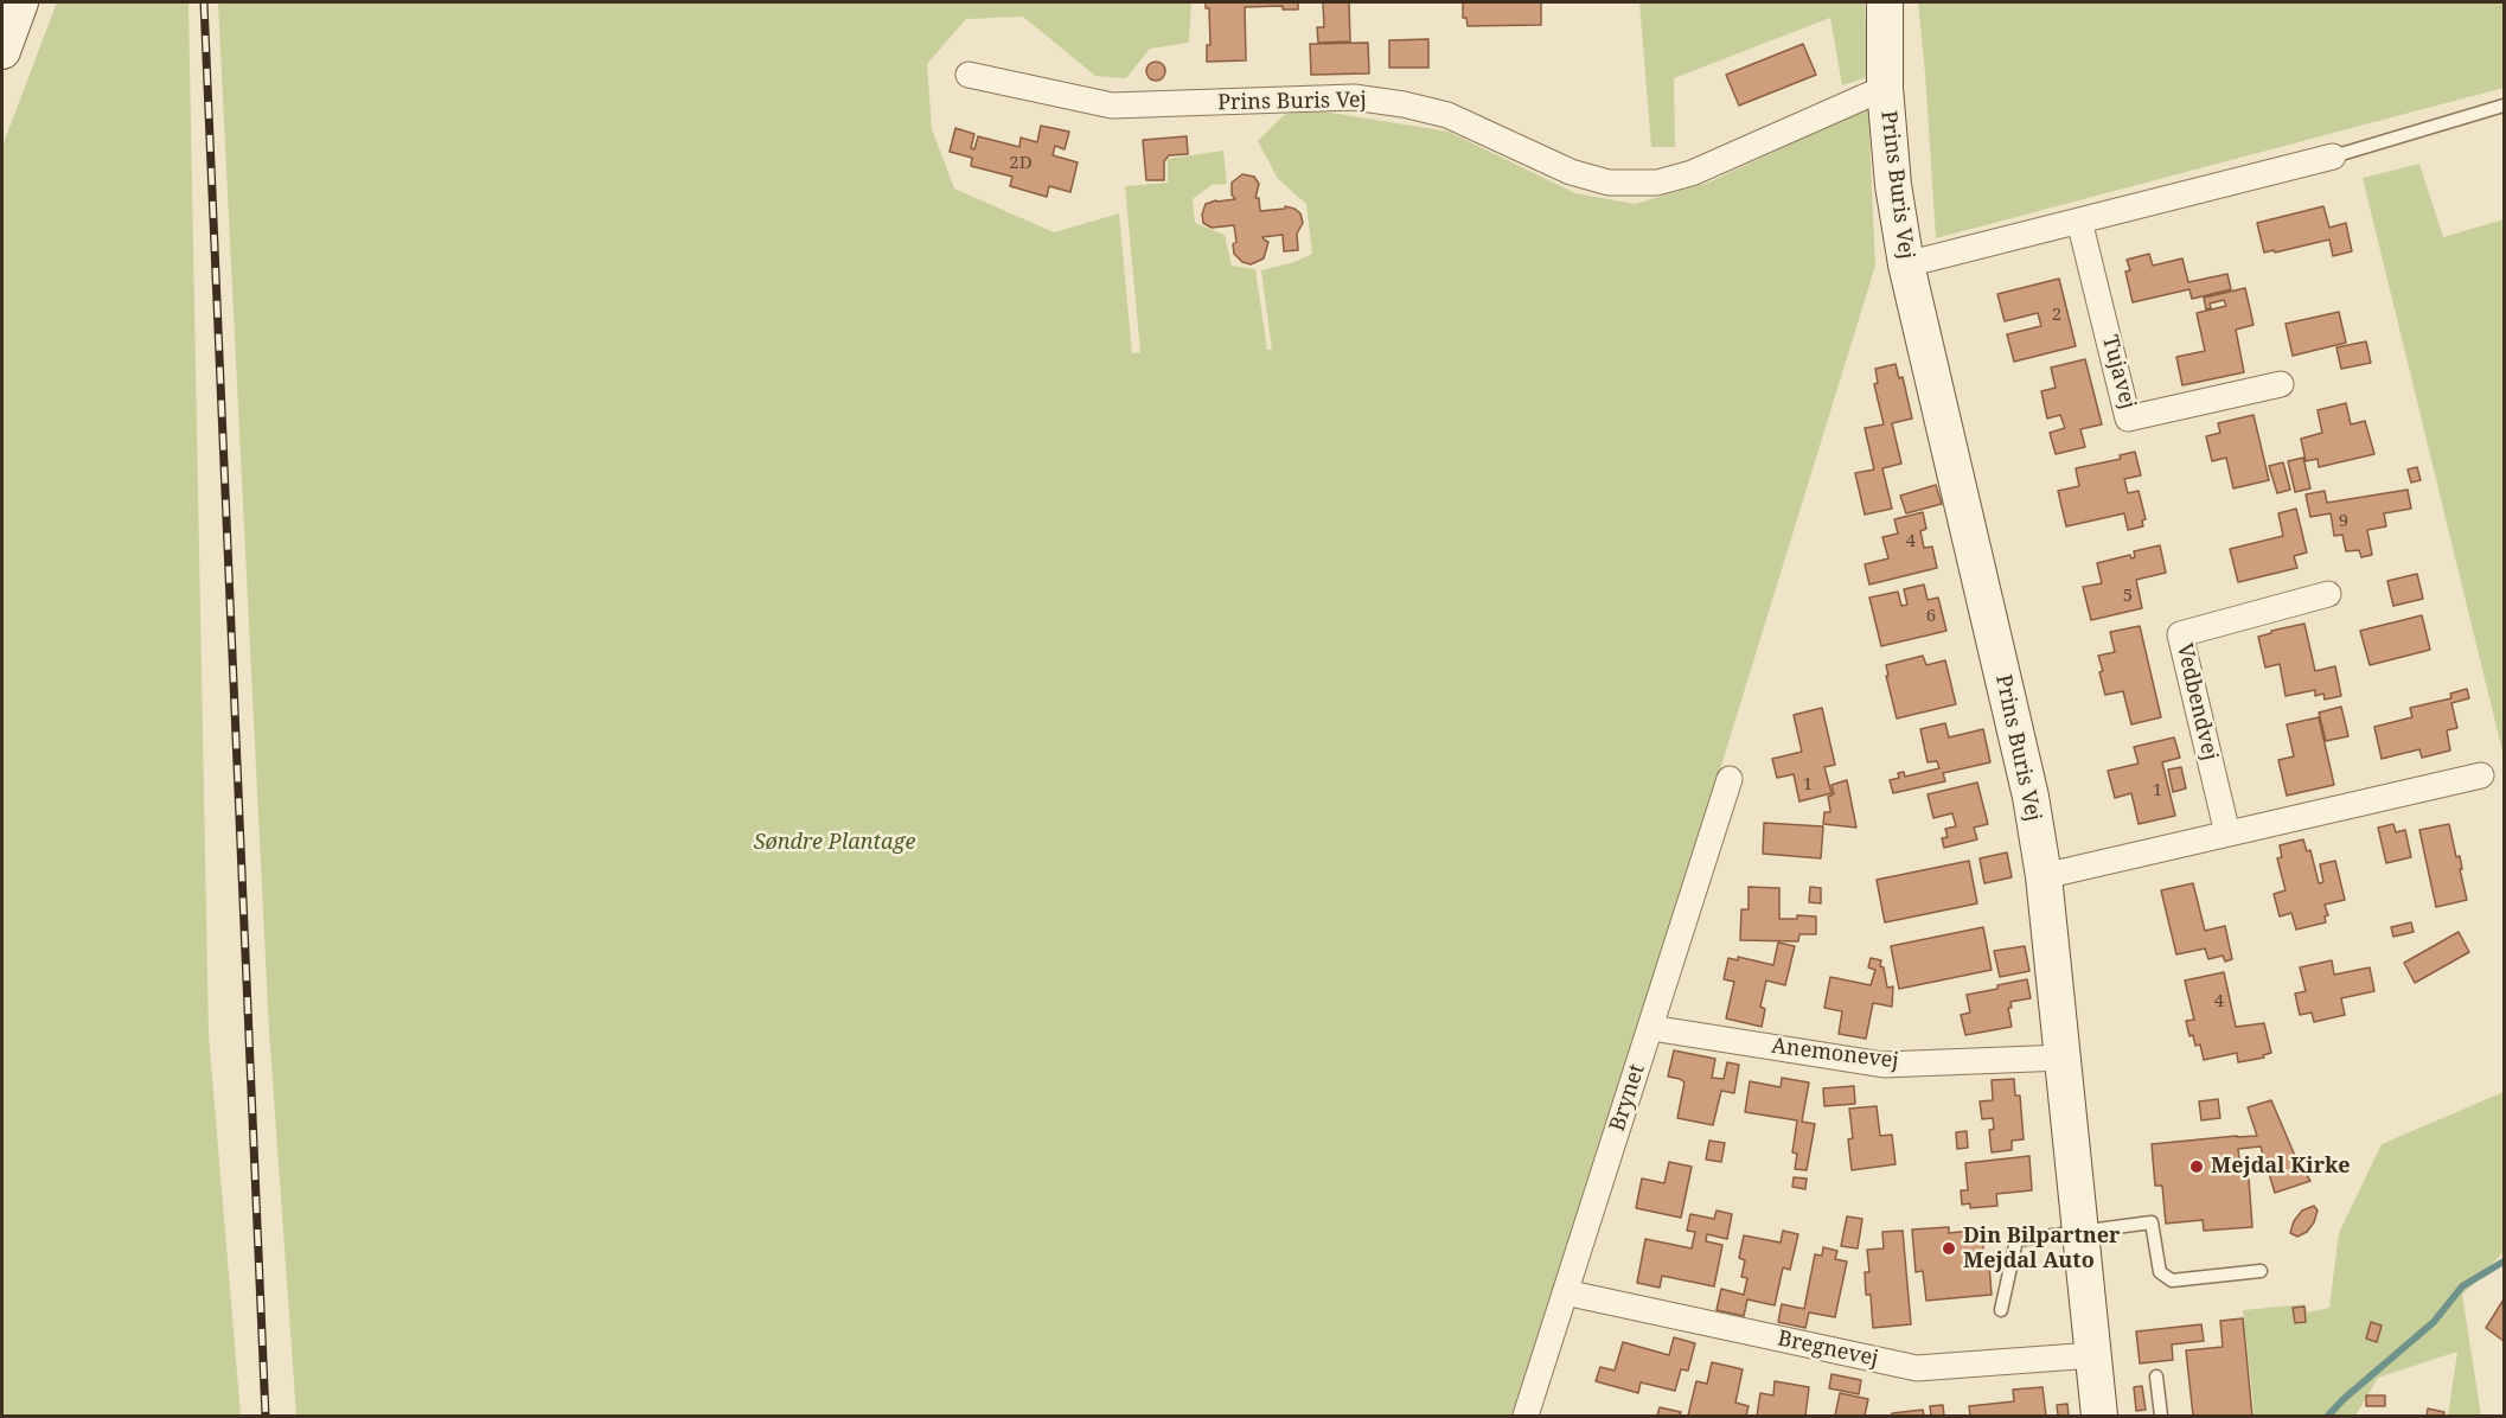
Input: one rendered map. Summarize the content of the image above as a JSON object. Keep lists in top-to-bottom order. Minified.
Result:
{"streets":{"street":["Prins Buris Vej","Tujavej","Vedbendvej","Anemonevej","Brynet","Bregnevej"]},"crossings":[["Prins Buris Vej","Anemonevej"],["Prins Buris Vej","Bregnevej"],["Anemonevej","Brynet"],["Brynet","Bregnevej"]],"parks":["Søndre Plantage"],"places":["Mejdal Kirke","Din Bilpartner Mejdal Auto"],"house_numbers":["2D","2","9","4","5","6","1","1","4"]}
